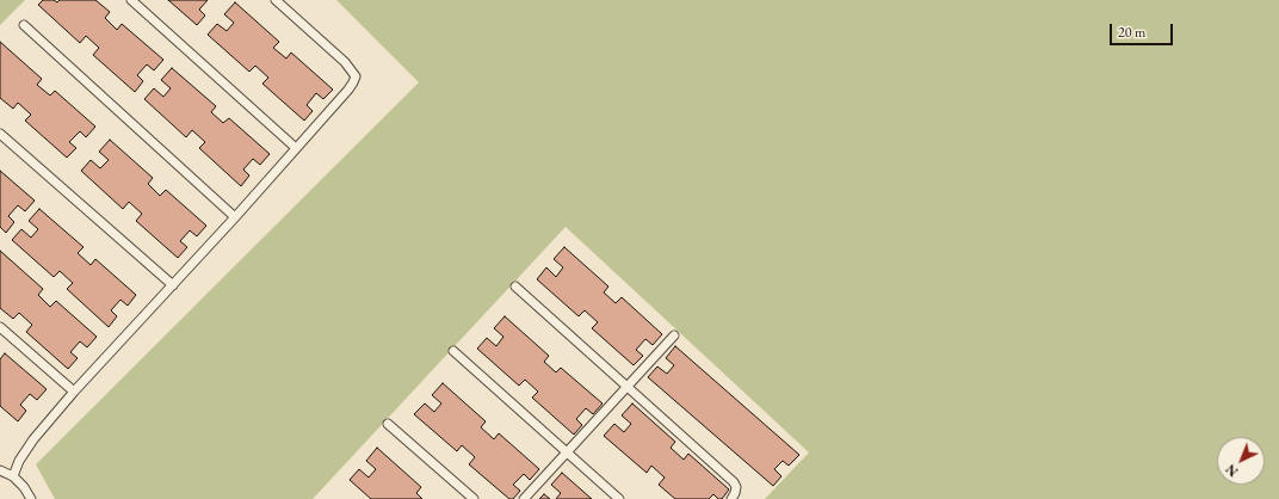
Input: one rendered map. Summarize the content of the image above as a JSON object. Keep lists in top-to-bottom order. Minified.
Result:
{"scale_bar":"20 m","north":"bottom left"}
